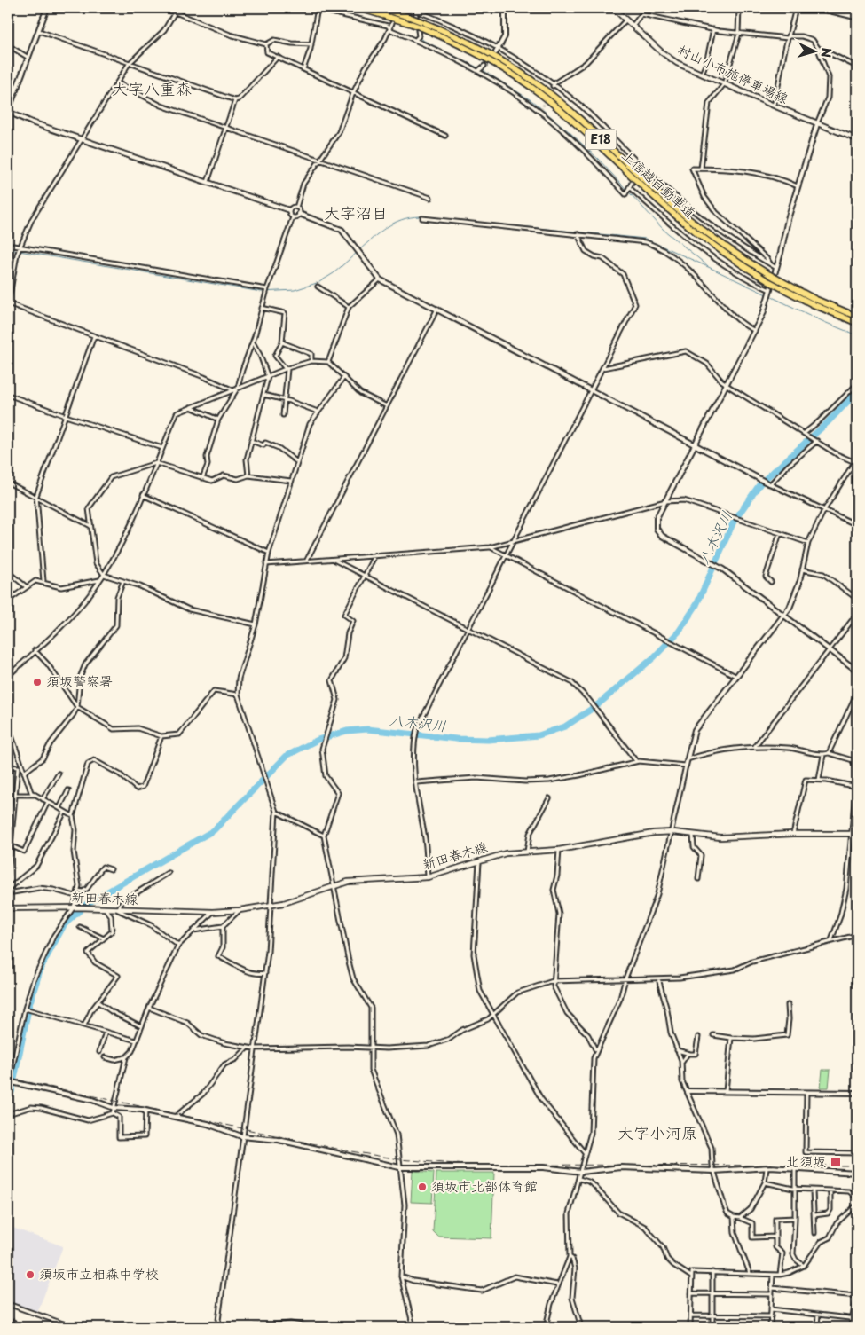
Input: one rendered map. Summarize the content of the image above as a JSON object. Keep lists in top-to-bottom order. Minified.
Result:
{"streets":{"highway":["E18","上信越自動車道"],"main road":["村山小布施停車場線","新田春木線"]},"districts":["大字八重森","大字沼目","大字小河原"],"water":["八木沢川"],"places":{"other":["須坂警察署","須坂市北部体育館","須坂市立相森中学校"],"transit":["北須坂"]},"north":"right"}
